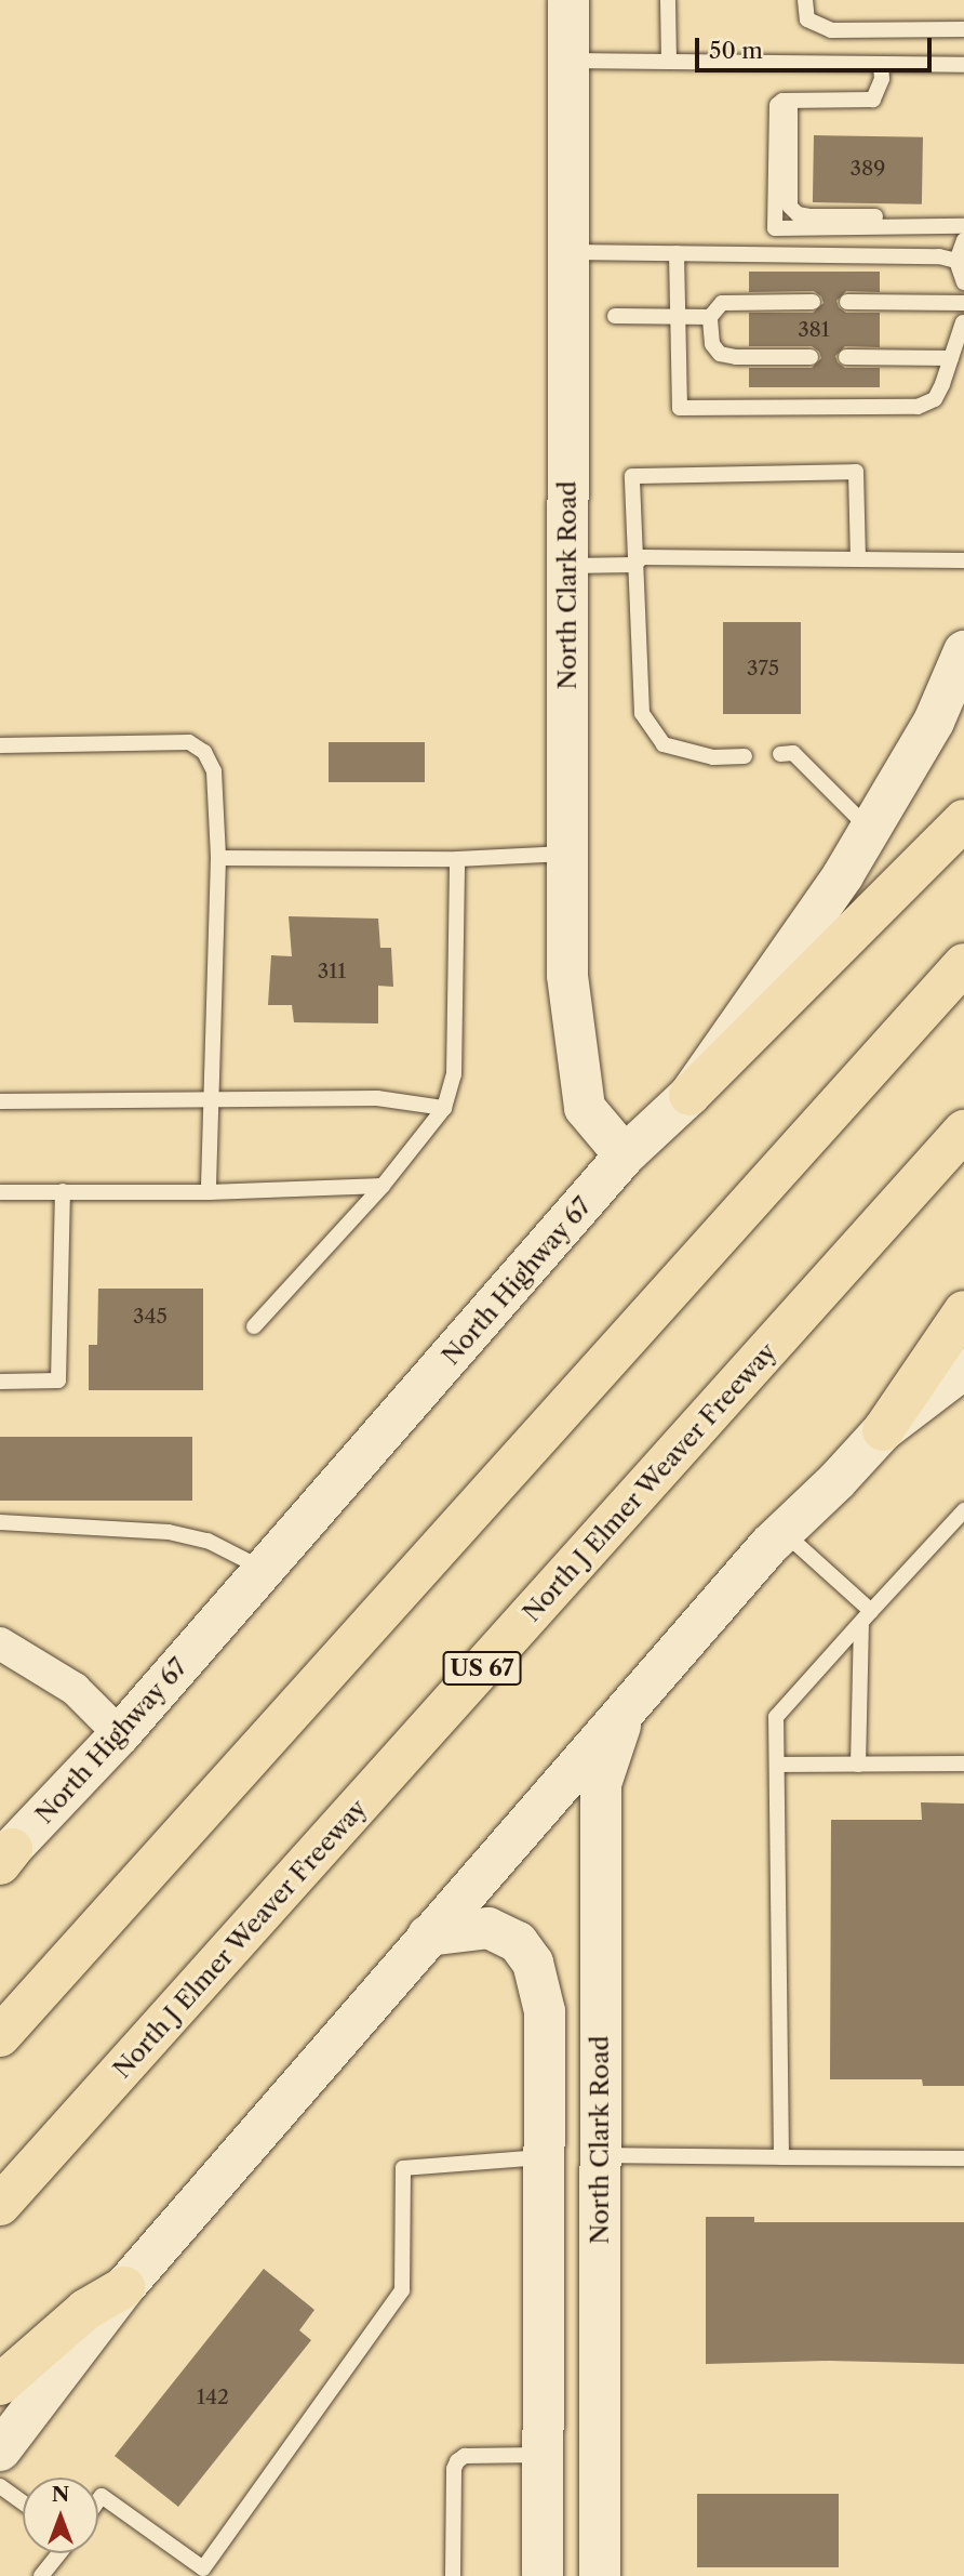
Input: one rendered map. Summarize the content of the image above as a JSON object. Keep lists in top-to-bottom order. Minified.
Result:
{"streets":{"highway":["North J Elmer Weaver Freeway","US 67"],"main road":["North Clark Road","North Highway 67"]},"crossings":[["North Clark Road","North Highway 67"]],"house_numbers":["389","381","375","311","345","142"],"scale_bar":"50 m","north":"top"}
